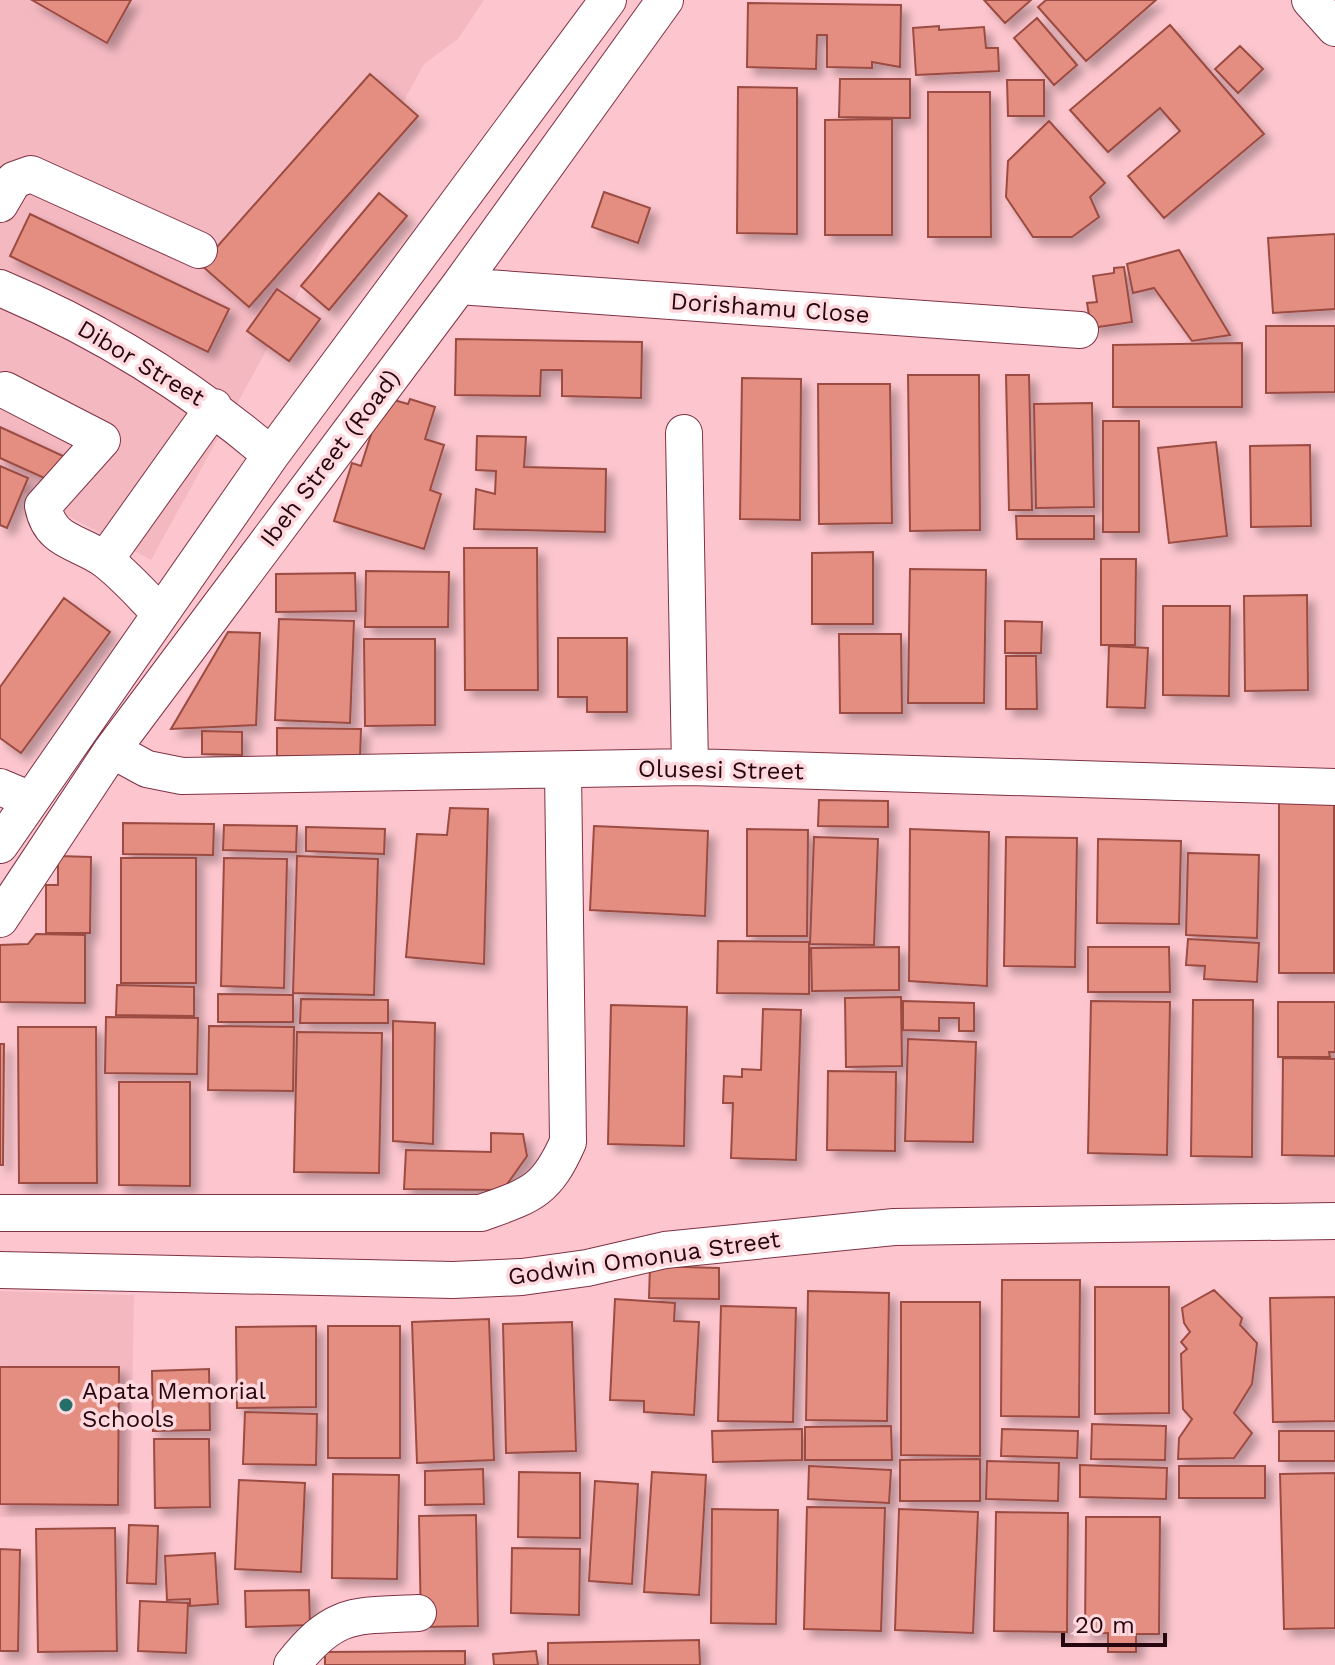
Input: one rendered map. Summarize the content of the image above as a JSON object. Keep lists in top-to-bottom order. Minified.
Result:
{"streets":{"street":["Dorishamu Close","Dibor Street","Ibeh Street (Road)","Olusesi Street","Godwin Omonua Street"]},"crossings":[["Dorishamu Close","Ibeh Street (Road)"],["Dibor Street","Ibeh Street (Road)"],["Ibeh Street (Road)","Olusesi Street"]],"places":["Apata Memorial Schools"],"scale_bar":"20 m"}
